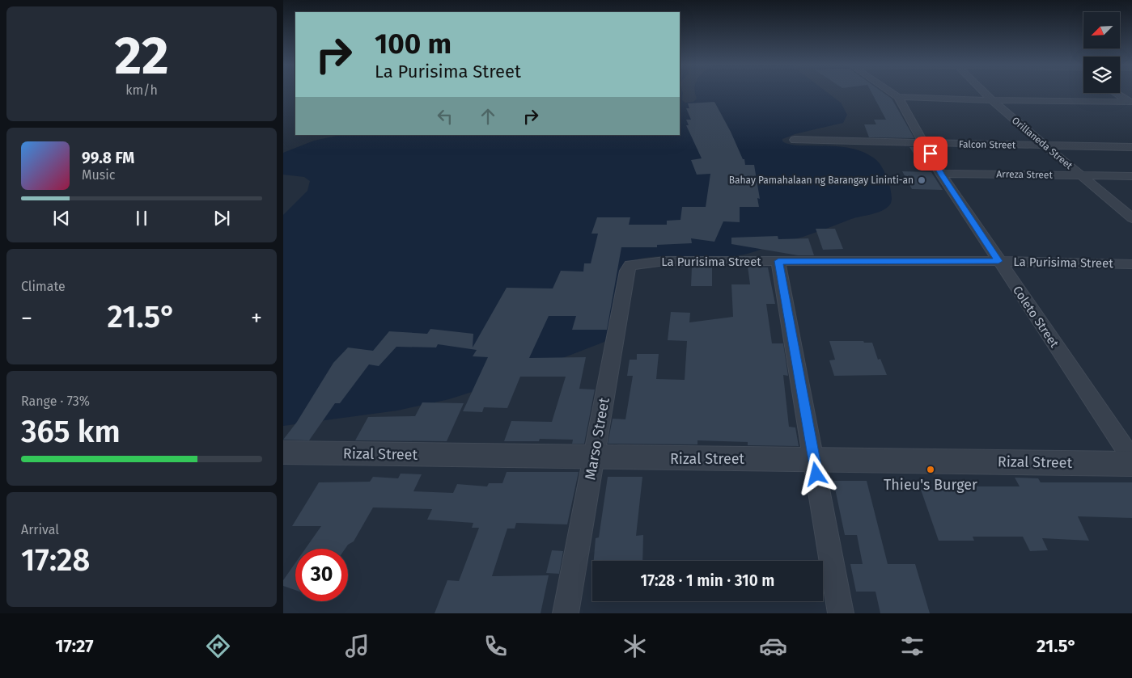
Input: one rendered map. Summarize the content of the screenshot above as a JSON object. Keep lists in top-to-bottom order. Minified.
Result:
{"streets":{"street":["Orillaneda Street","Falcon Street","Arreza Street","La Purisima Street","Coleto Street","Marso Street","Rizal Street"]},"crossings":[["Orillaneda Street","Falcon Street"],["Orillaneda Street","Arreza Street"],["Falcon Street","Coleto Street"],["Arreza Street","Coleto Street"],["La Purisima Street","Coleto Street"],["La Purisima Street","Marso Street"],["Marso Street","Rizal Street"]],"places":["Bahay Pamahalaan ng Barangay Lininti-an","Thieu's Burger"],"north":"bottom left","page":{"tile":[["22","km/h"],"Climate",["Range · 73%","365 km"],["Arrival","17:28"]],"turn":["100 m","La Purisima Street"],"song":["99.8 FM","Music"],"heat":["−","21.5°","+"],"limit":"30","trip":"17:28 · 1 min · 310 m","tabs":["17:27","21.5°"]}}
